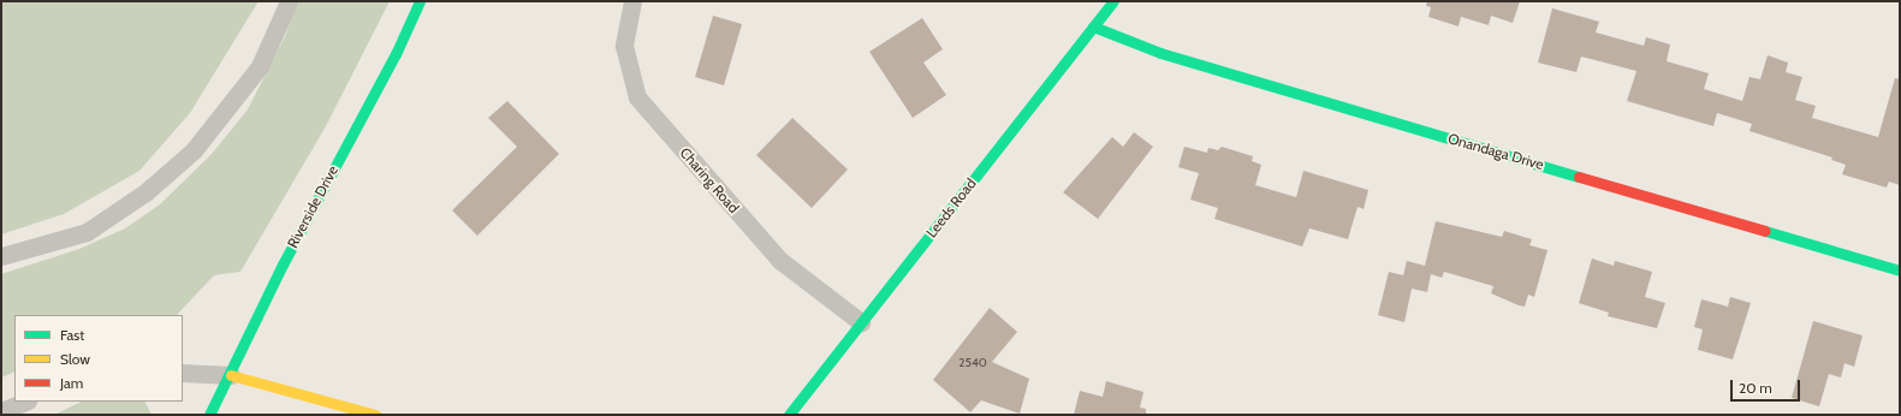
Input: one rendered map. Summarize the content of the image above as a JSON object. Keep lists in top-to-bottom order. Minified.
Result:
{"streets":{"street":["Onandaga Drive","Charing Road","Riverside Drive","Leeds Road"]},"crossings":[["Onandaga Drive","Leeds Road"],["Charing Road","Leeds Road"]],"house_numbers":["2540"],"legend":["Fast","Slow","Jam"],"scale_bar":"20 m"}
